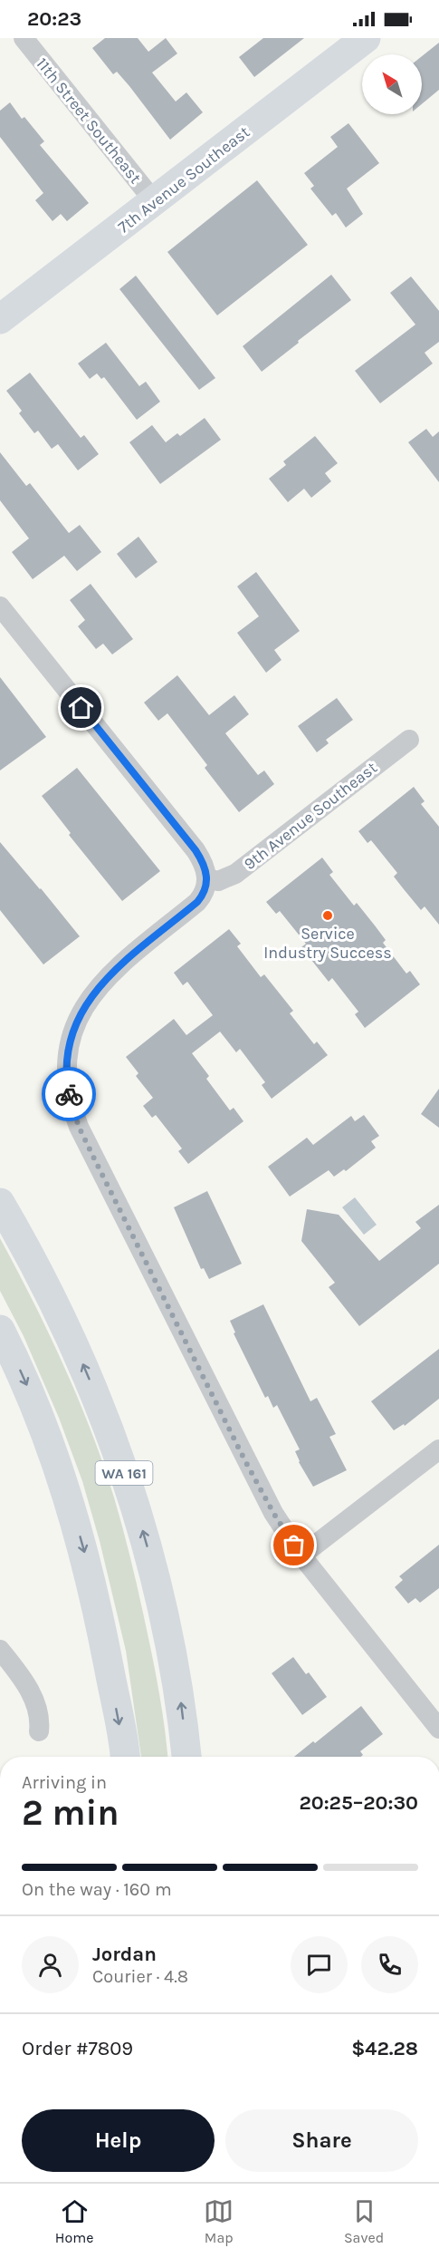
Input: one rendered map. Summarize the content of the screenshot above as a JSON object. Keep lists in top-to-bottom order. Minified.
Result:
{"streets":{"main road":["7th Avenue Southeast","WA 161"],"street":["11th Street Southeast","9th Avenue Southeast"]},"crossings":[["11th Street Southeast","7th Avenue Southeast"]],"places":["Service Industry Success"],"north":"top left","page":{"status":"20:23","heading":["2 min","Arriving in","20:25–20:30"],"panel":["Jordan","Courier · 4.8","Order #7809","$42.28"],"bar":"On the way · 160 m","buttons":["Help","Share"],"tabs":["Home","Map","Saved"]}}
